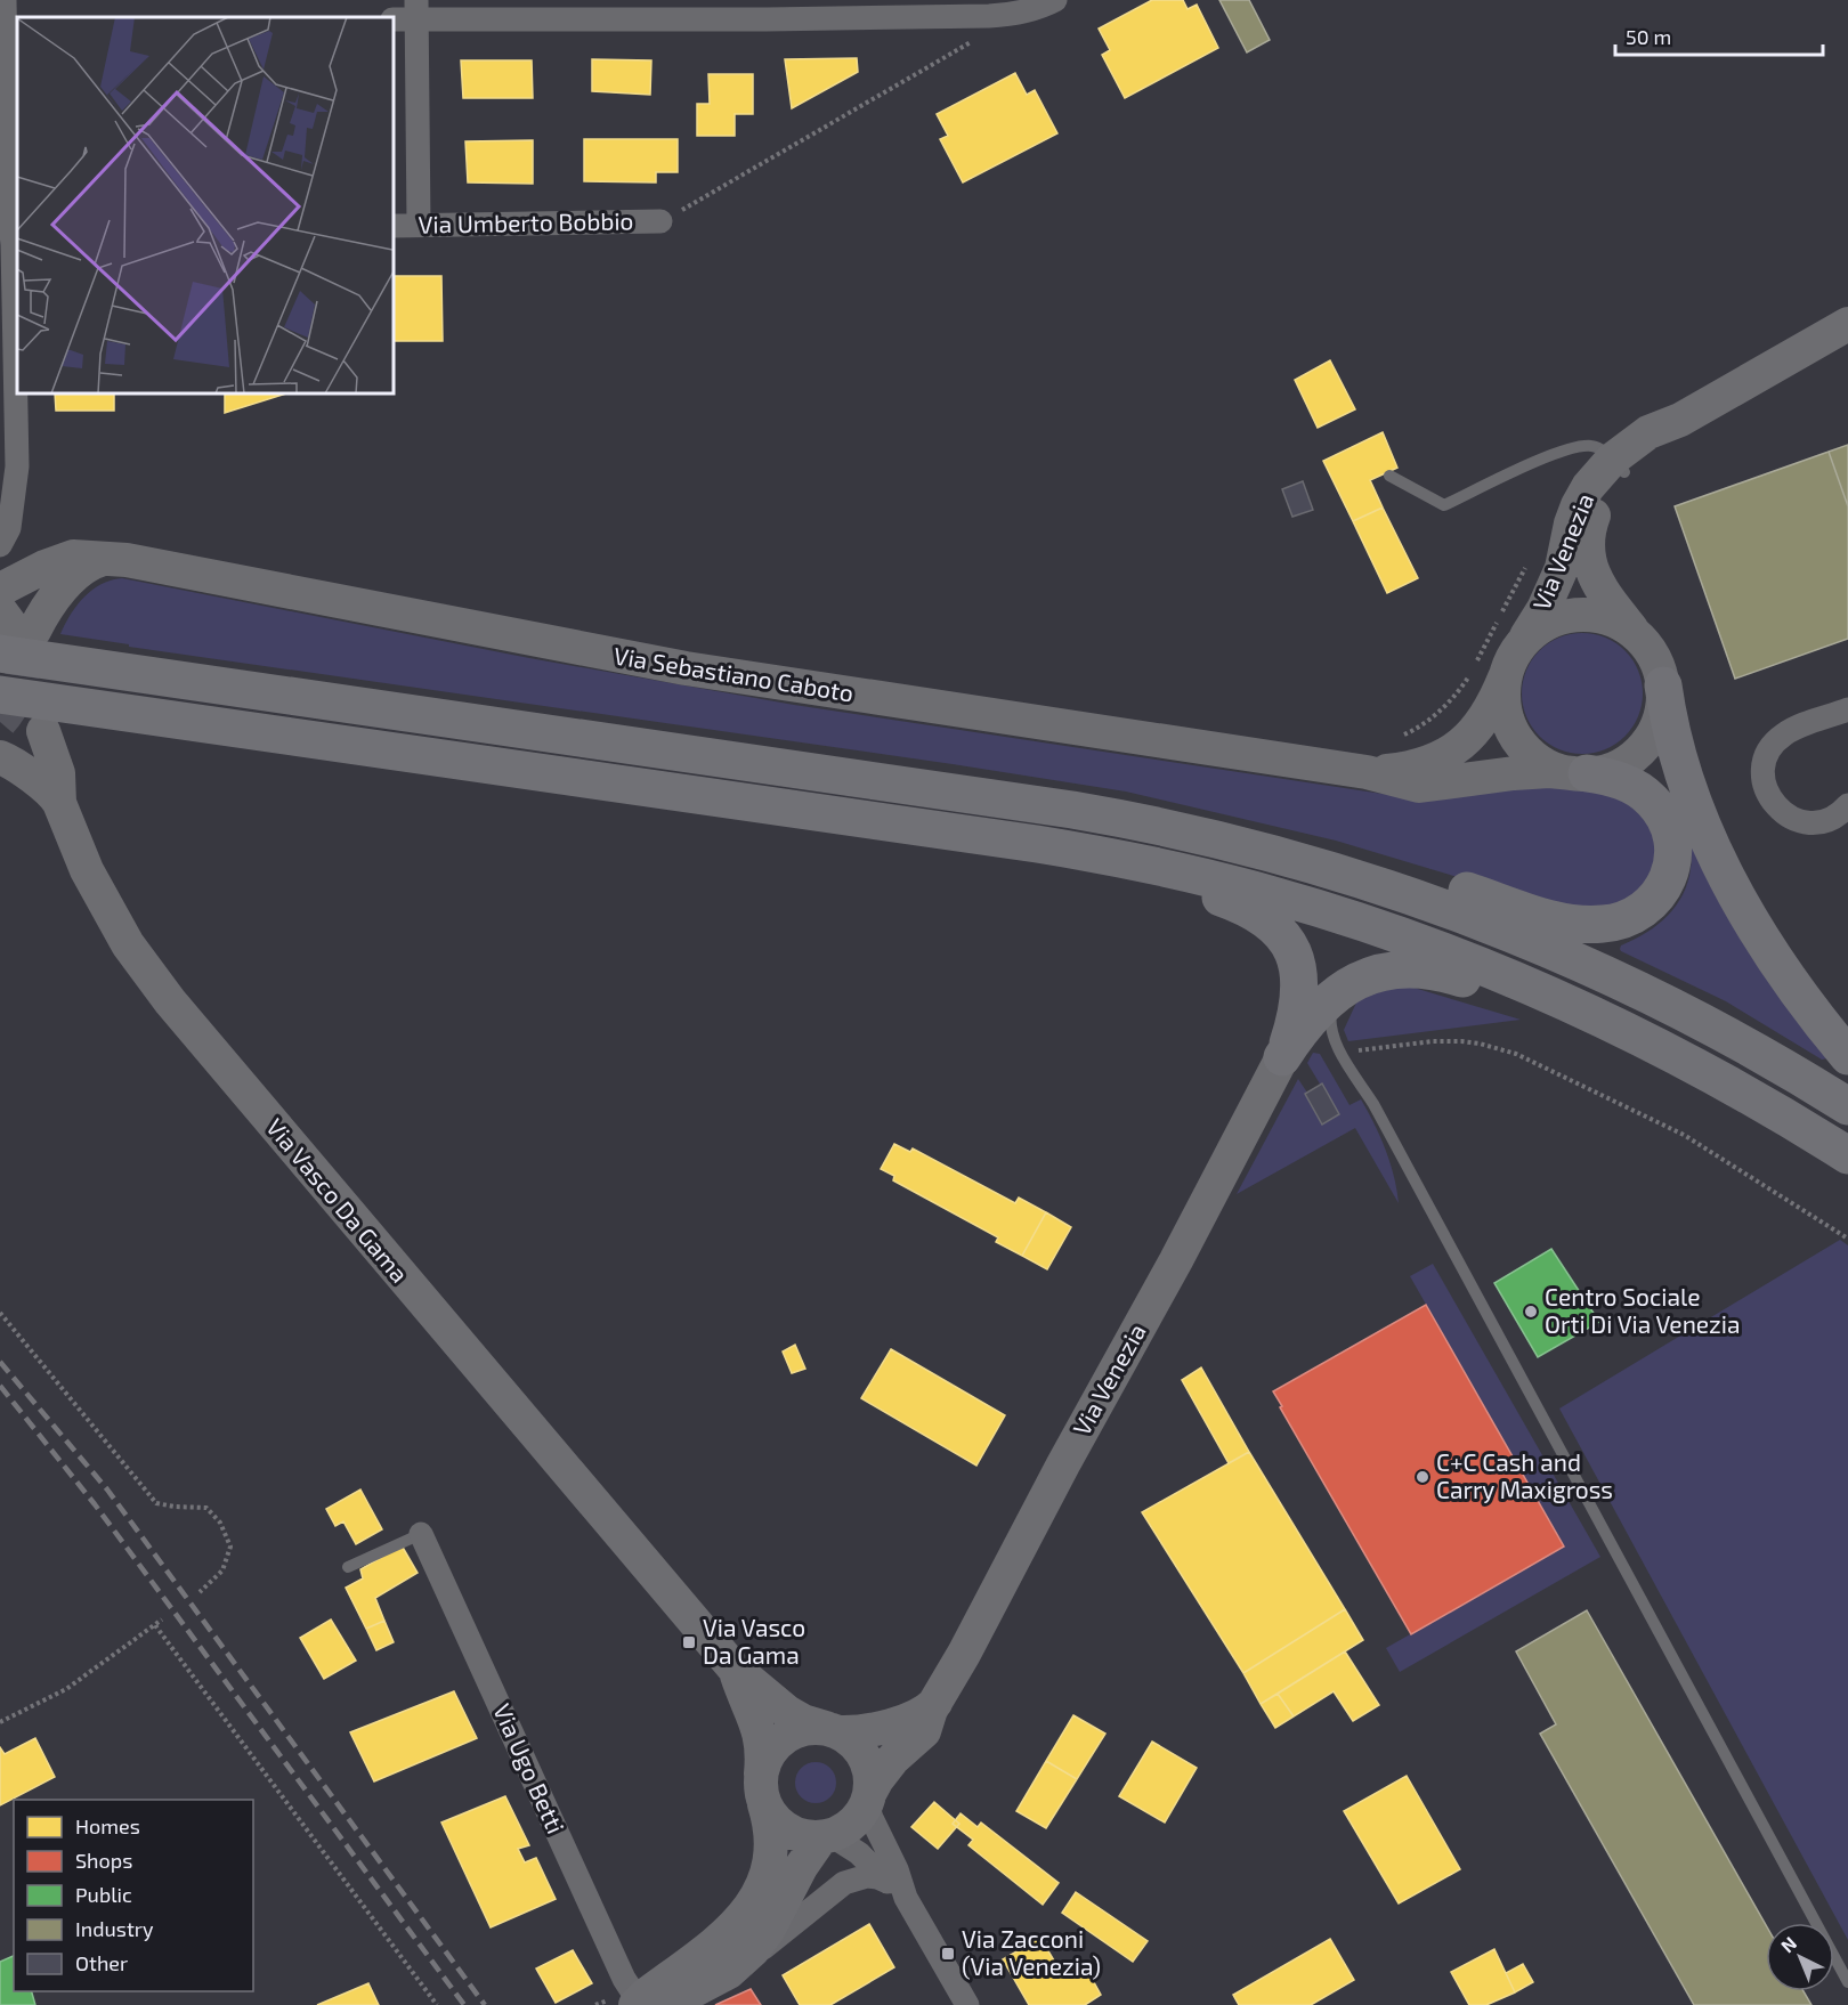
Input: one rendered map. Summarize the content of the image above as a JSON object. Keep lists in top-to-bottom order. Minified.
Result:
{"streets":{"street":["Via Umberto Bobbio","Via Venezia","Via Sebastiano Caboto","Via Vasco Da Gama","Via Ugo Betti"]},"crossings":[["Via Venezia","Via Sebastiano Caboto"],["Via Venezia","Via Vasco Da Gama"],["Via Venezia","Via Ugo Betti"]],"places":{"other":["Centro Sociale Orti Di Via Venezia","C+C Cash and Carry Maxigross"],"transit":["Via Vasco Da Gama","Via Zacconi (Via Venezia)"]},"legend":["Homes","Shops","Public","Industry","Other"],"scale_bar":"50 m","north":"top left"}
